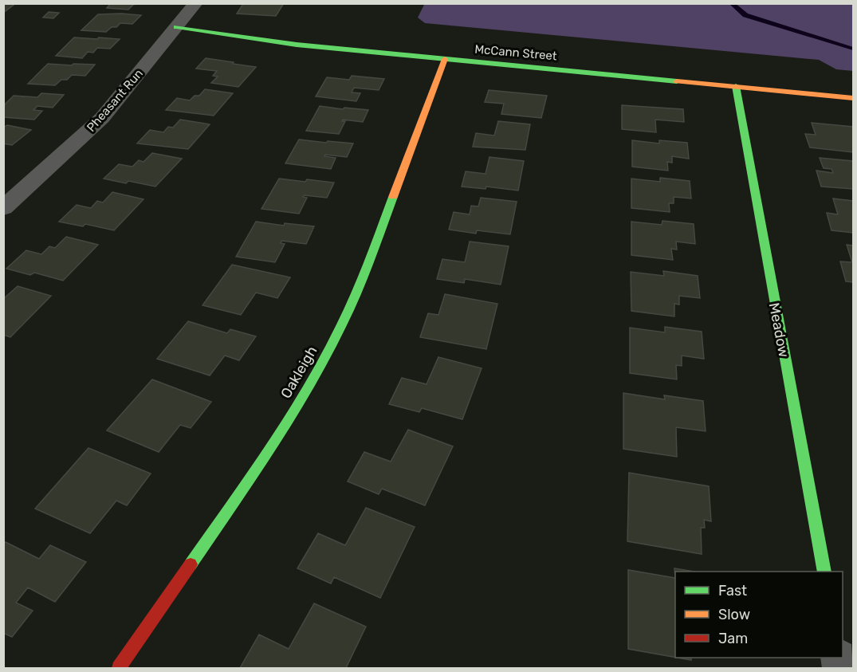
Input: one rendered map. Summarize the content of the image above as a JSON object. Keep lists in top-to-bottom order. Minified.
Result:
{"streets":{"street":["McCann Street","Pheasant Run","Meadow","Oakleigh"]},"crossings":[["McCann Street","Pheasant Run"],["McCann Street","Meadow"],["McCann Street","Oakleigh"]],"legend":["Fast","Slow","Jam"]}
